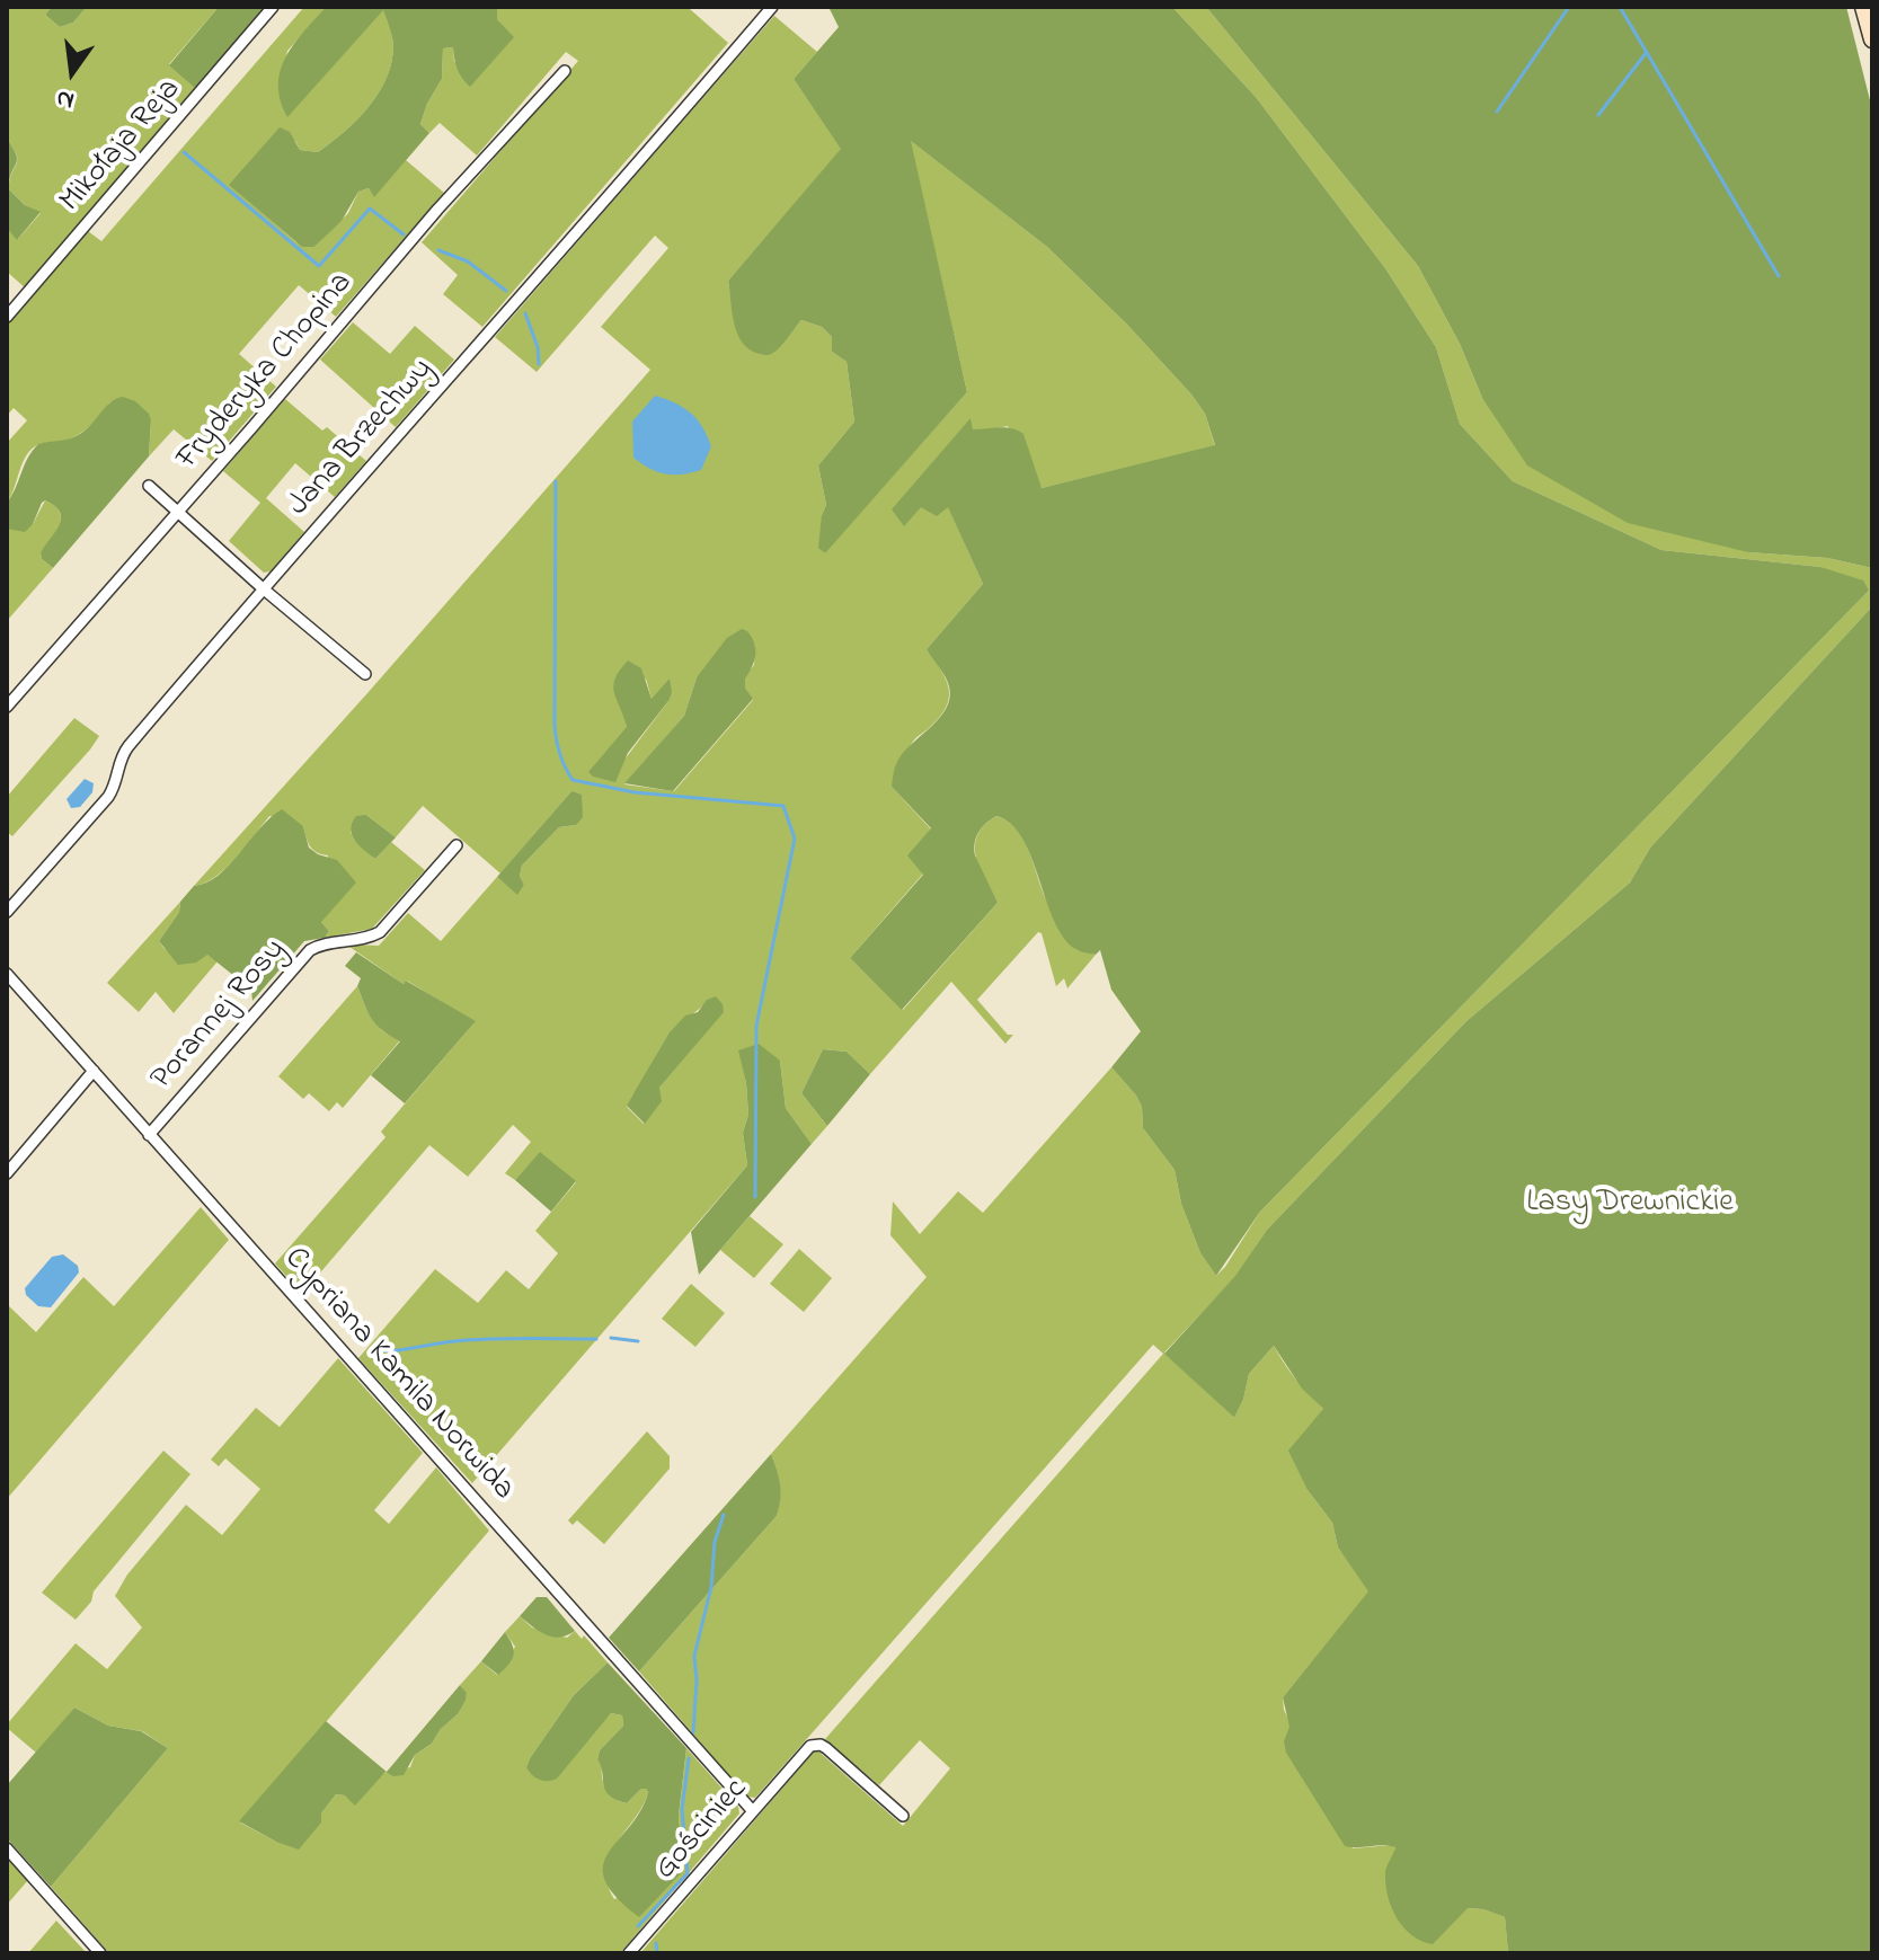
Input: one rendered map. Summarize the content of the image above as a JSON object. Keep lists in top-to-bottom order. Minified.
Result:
{"streets":{"street":["Mikołaja Reja","Fryderyka Chopina","Jana Brzechwy","Porannej Rosy","Cypriana Kamila Norwida","Gościniec"]},"crossings":[["Porannej Rosy","Cypriana Kamila Norwida"],["Cypriana Kamila Norwida","Gościniec"]],"parks":["Lasy Drewnickie"],"north":"bottom"}
